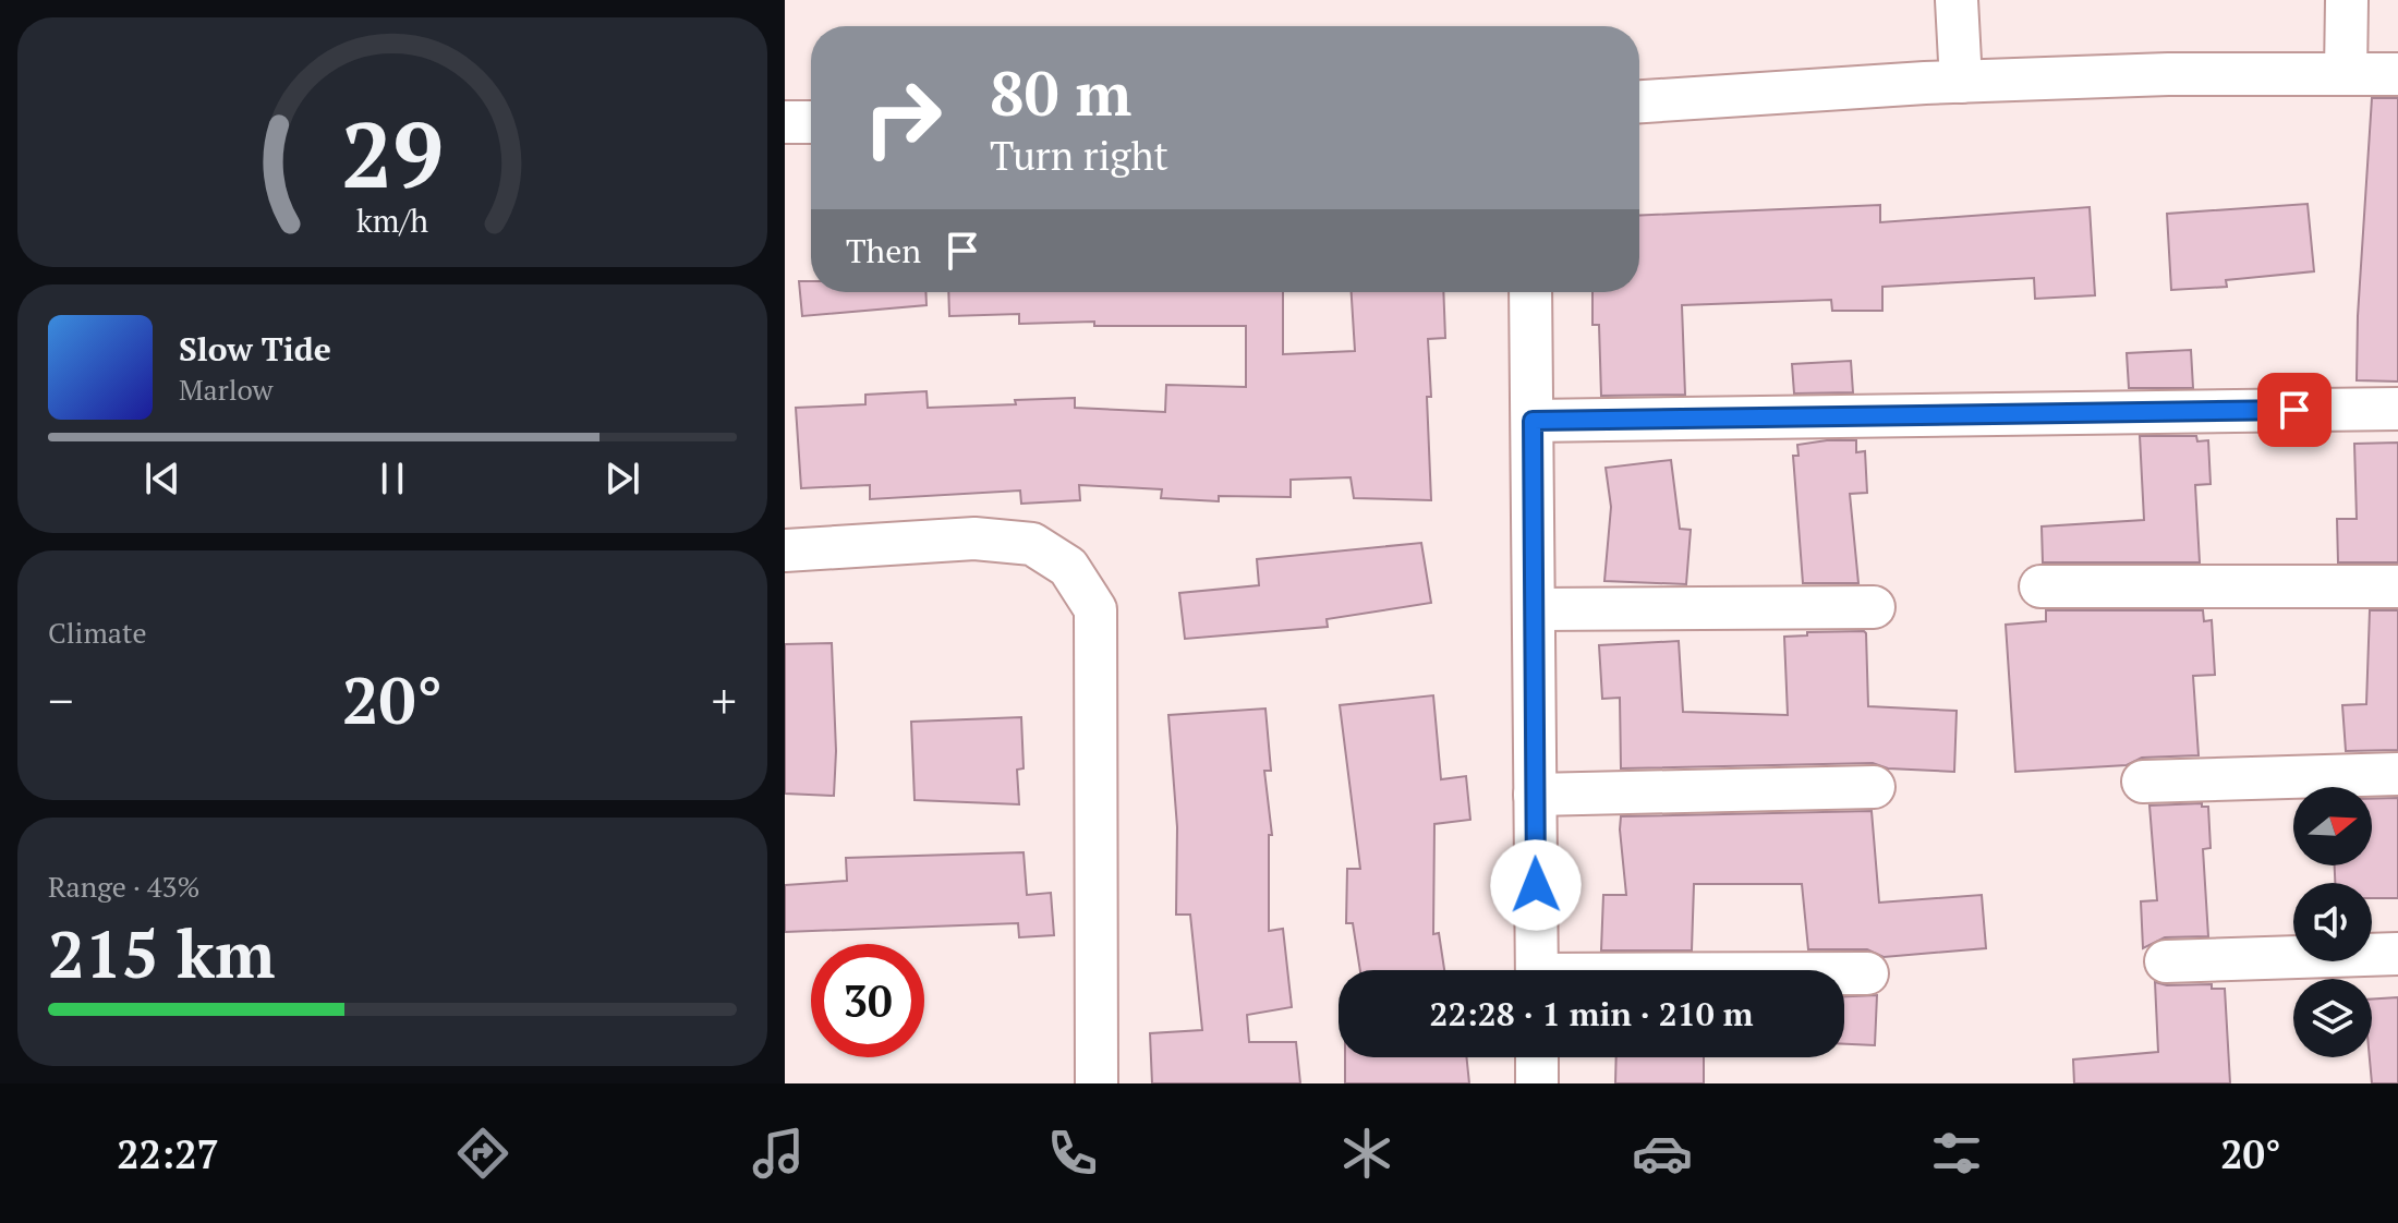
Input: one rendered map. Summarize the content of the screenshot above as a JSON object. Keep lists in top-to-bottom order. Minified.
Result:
{"north":"right","page":{"turn":["80 m","Turn right"],"then":"Then","song":["Slow Tide","Marlow"],"tile":["Climate",["Range · 43%","215 km"]],"heat":["−","20°","+"],"limit":"30","trip":"22:28 · 1 min · 210 m","tabs":["22:27","20°"],"gauge":["29","km/h"]}}
